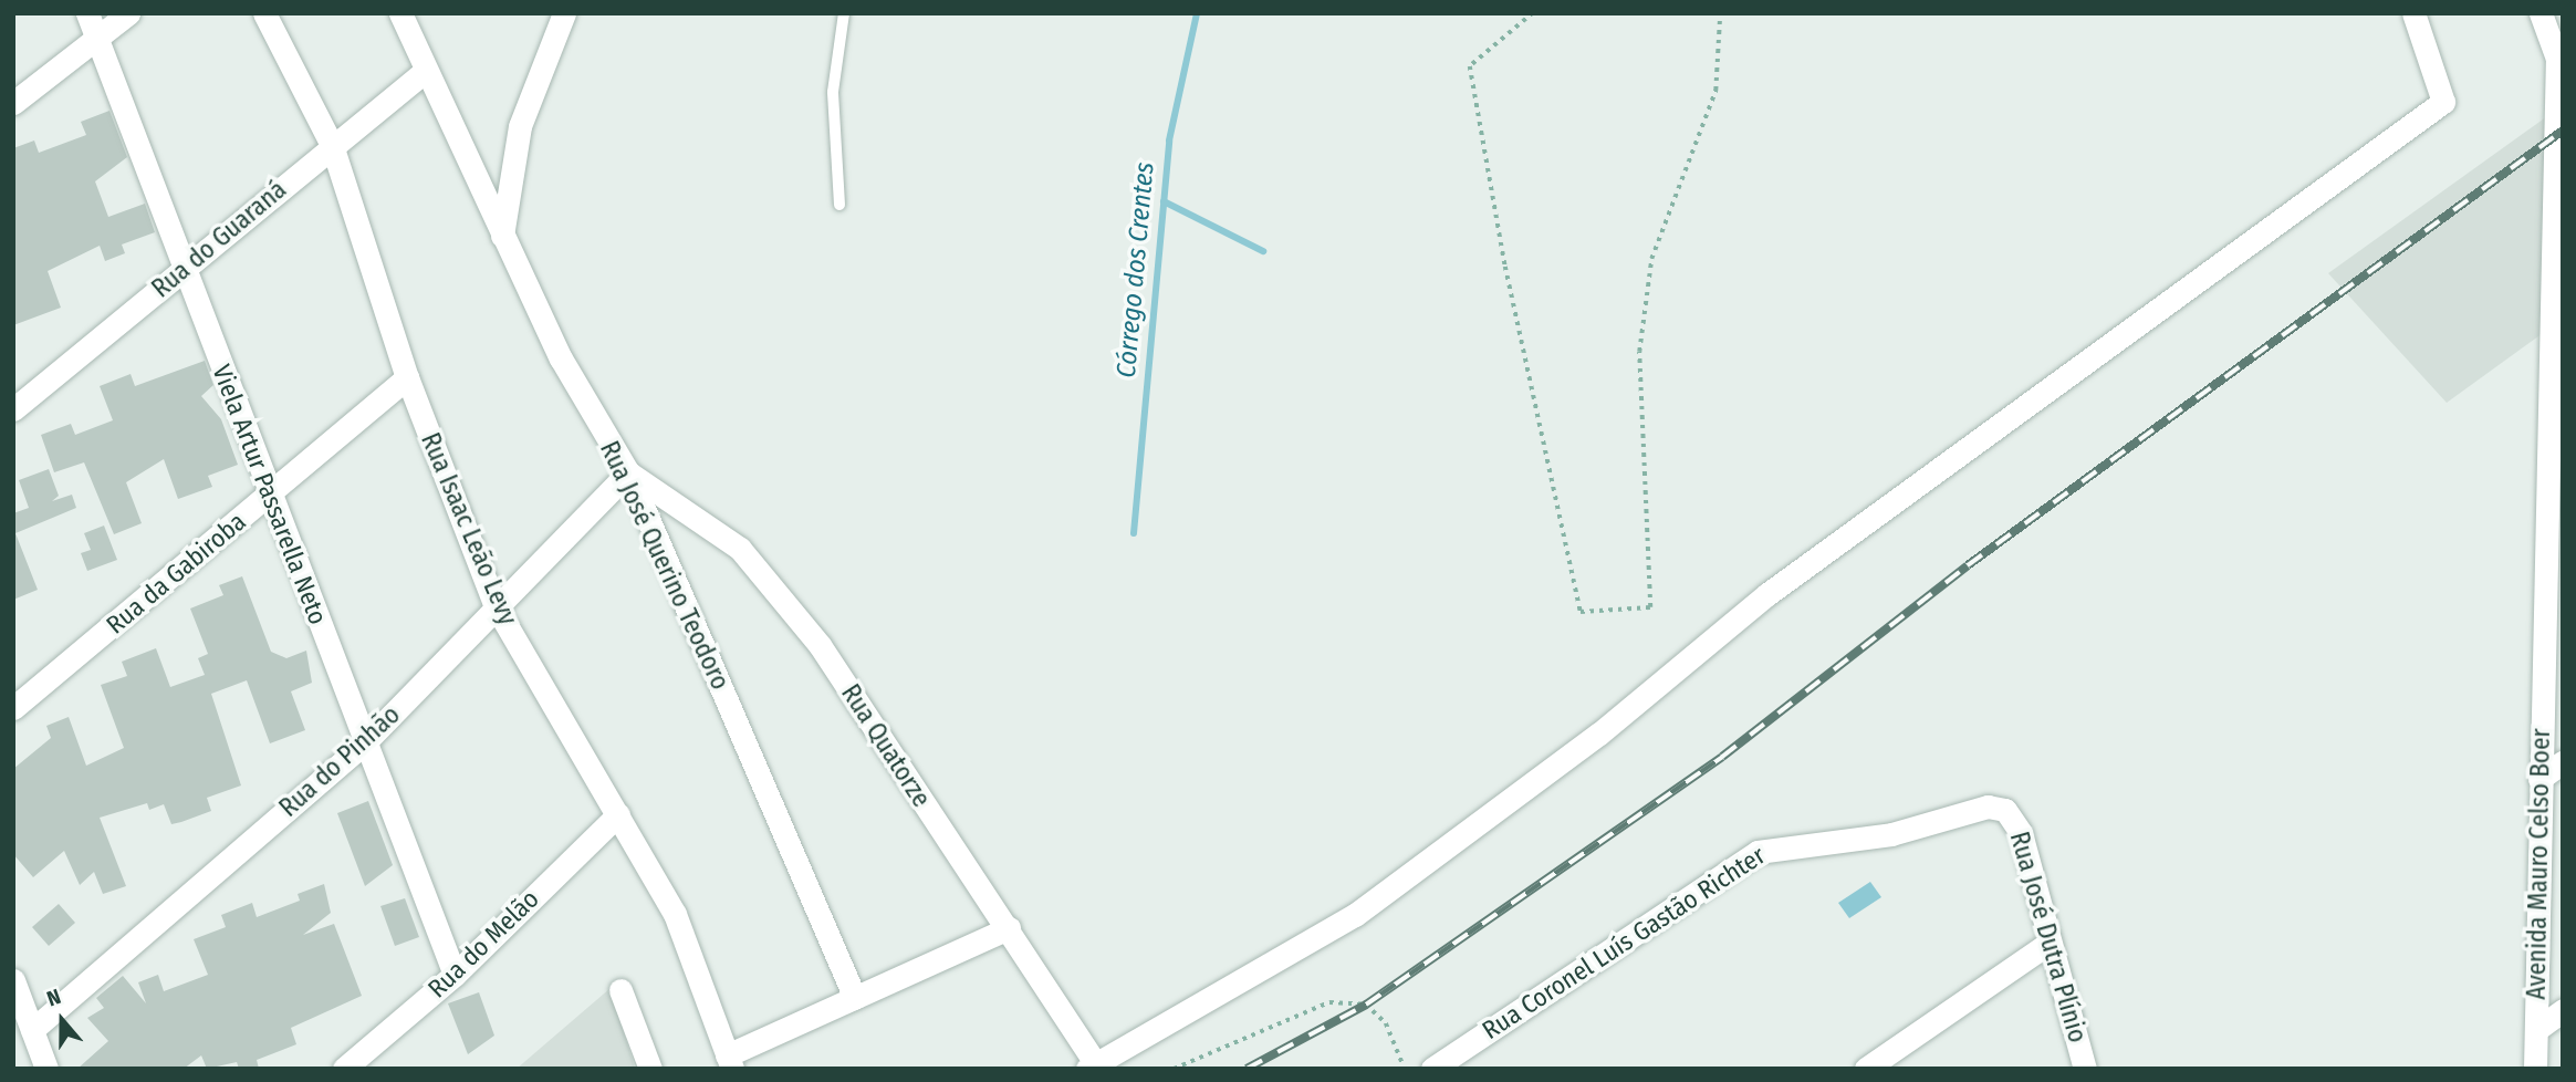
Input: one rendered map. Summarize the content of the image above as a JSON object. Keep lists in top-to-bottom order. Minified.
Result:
{"streets":{"street":["Rua do Guaraná","Viela Artur Passarella Neto","Rua Isaac Leão Levy","Rua José Querino Teodoro","Rua da Gabiroba","Rua Quatorze","Rua do Pinhão","Avenida Mauro Celso Boer","Rua José Dutra Plínio","Rua Coronel Luís Gastão Richter","Rua do Melão"]},"crossings":[["Rua do Guaraná","Viela Artur Passarella Neto"],["Rua do Guaraná","Rua Isaac Leão Levy"],["Rua do Guaraná","Rua José Querino Teodoro"],["Viela Artur Passarella Neto","Rua da Gabiroba"],["Viela Artur Passarella Neto","Rua do Pinhão"],["Viela Artur Passarella Neto","Rua do Melão"],["Rua Isaac Leão Levy","Rua da Gabiroba"],["Rua Isaac Leão Levy","Rua do Pinhão"],["Rua Isaac Leão Levy","Rua do Melão"],["Rua José Querino Teodoro","Rua Quatorze"],["Rua José Querino Teodoro","Rua do Pinhão"],["Rua Quatorze","Rua do Pinhão"],["Rua José Dutra Plínio","Rua Coronel Luís Gastão Richter"]],"water":["Córrego dos Crentes"],"north":"top"}
